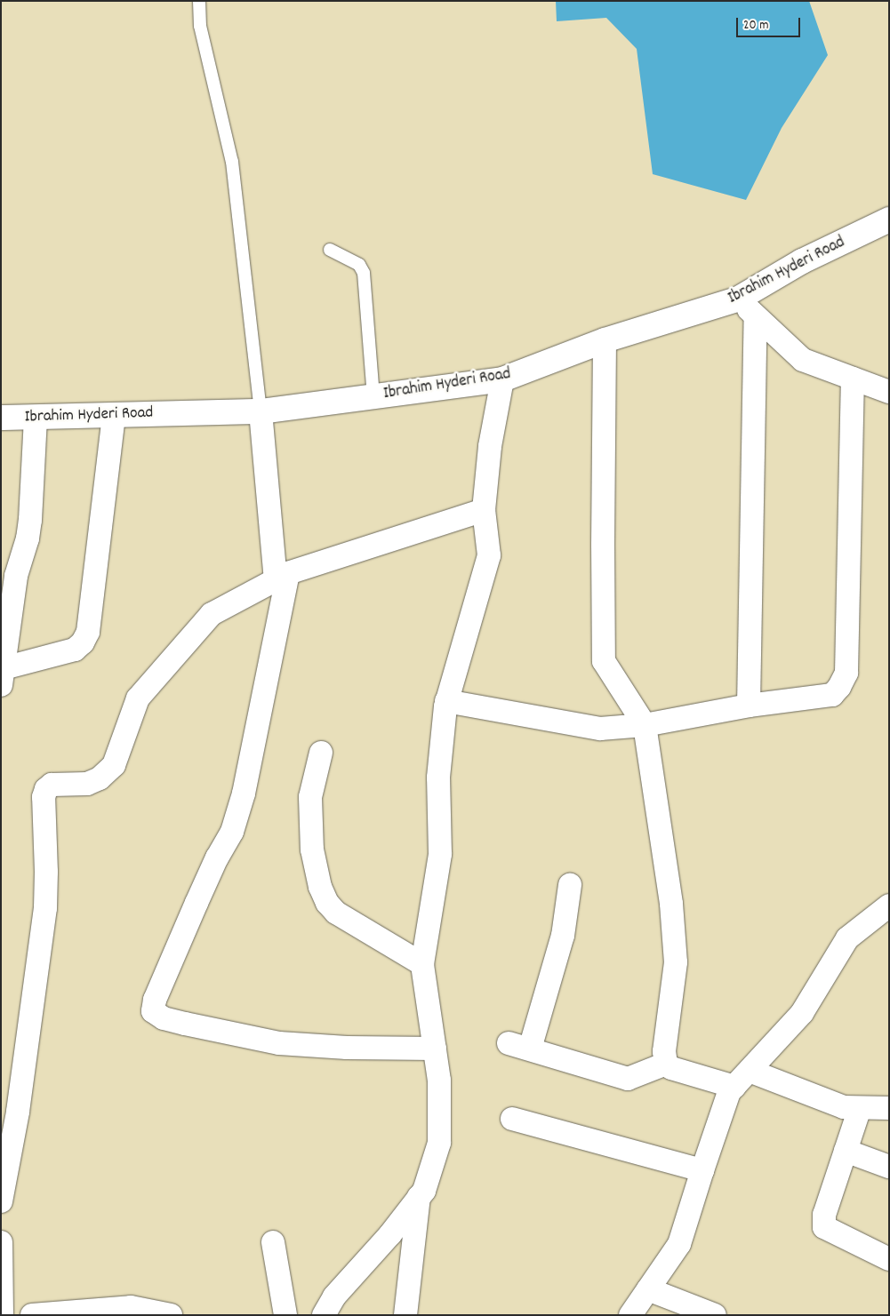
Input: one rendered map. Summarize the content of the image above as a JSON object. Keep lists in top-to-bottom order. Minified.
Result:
{"streets":{"main road":["Ibrahim Hyderi Road"]},"scale_bar":"20 m"}
